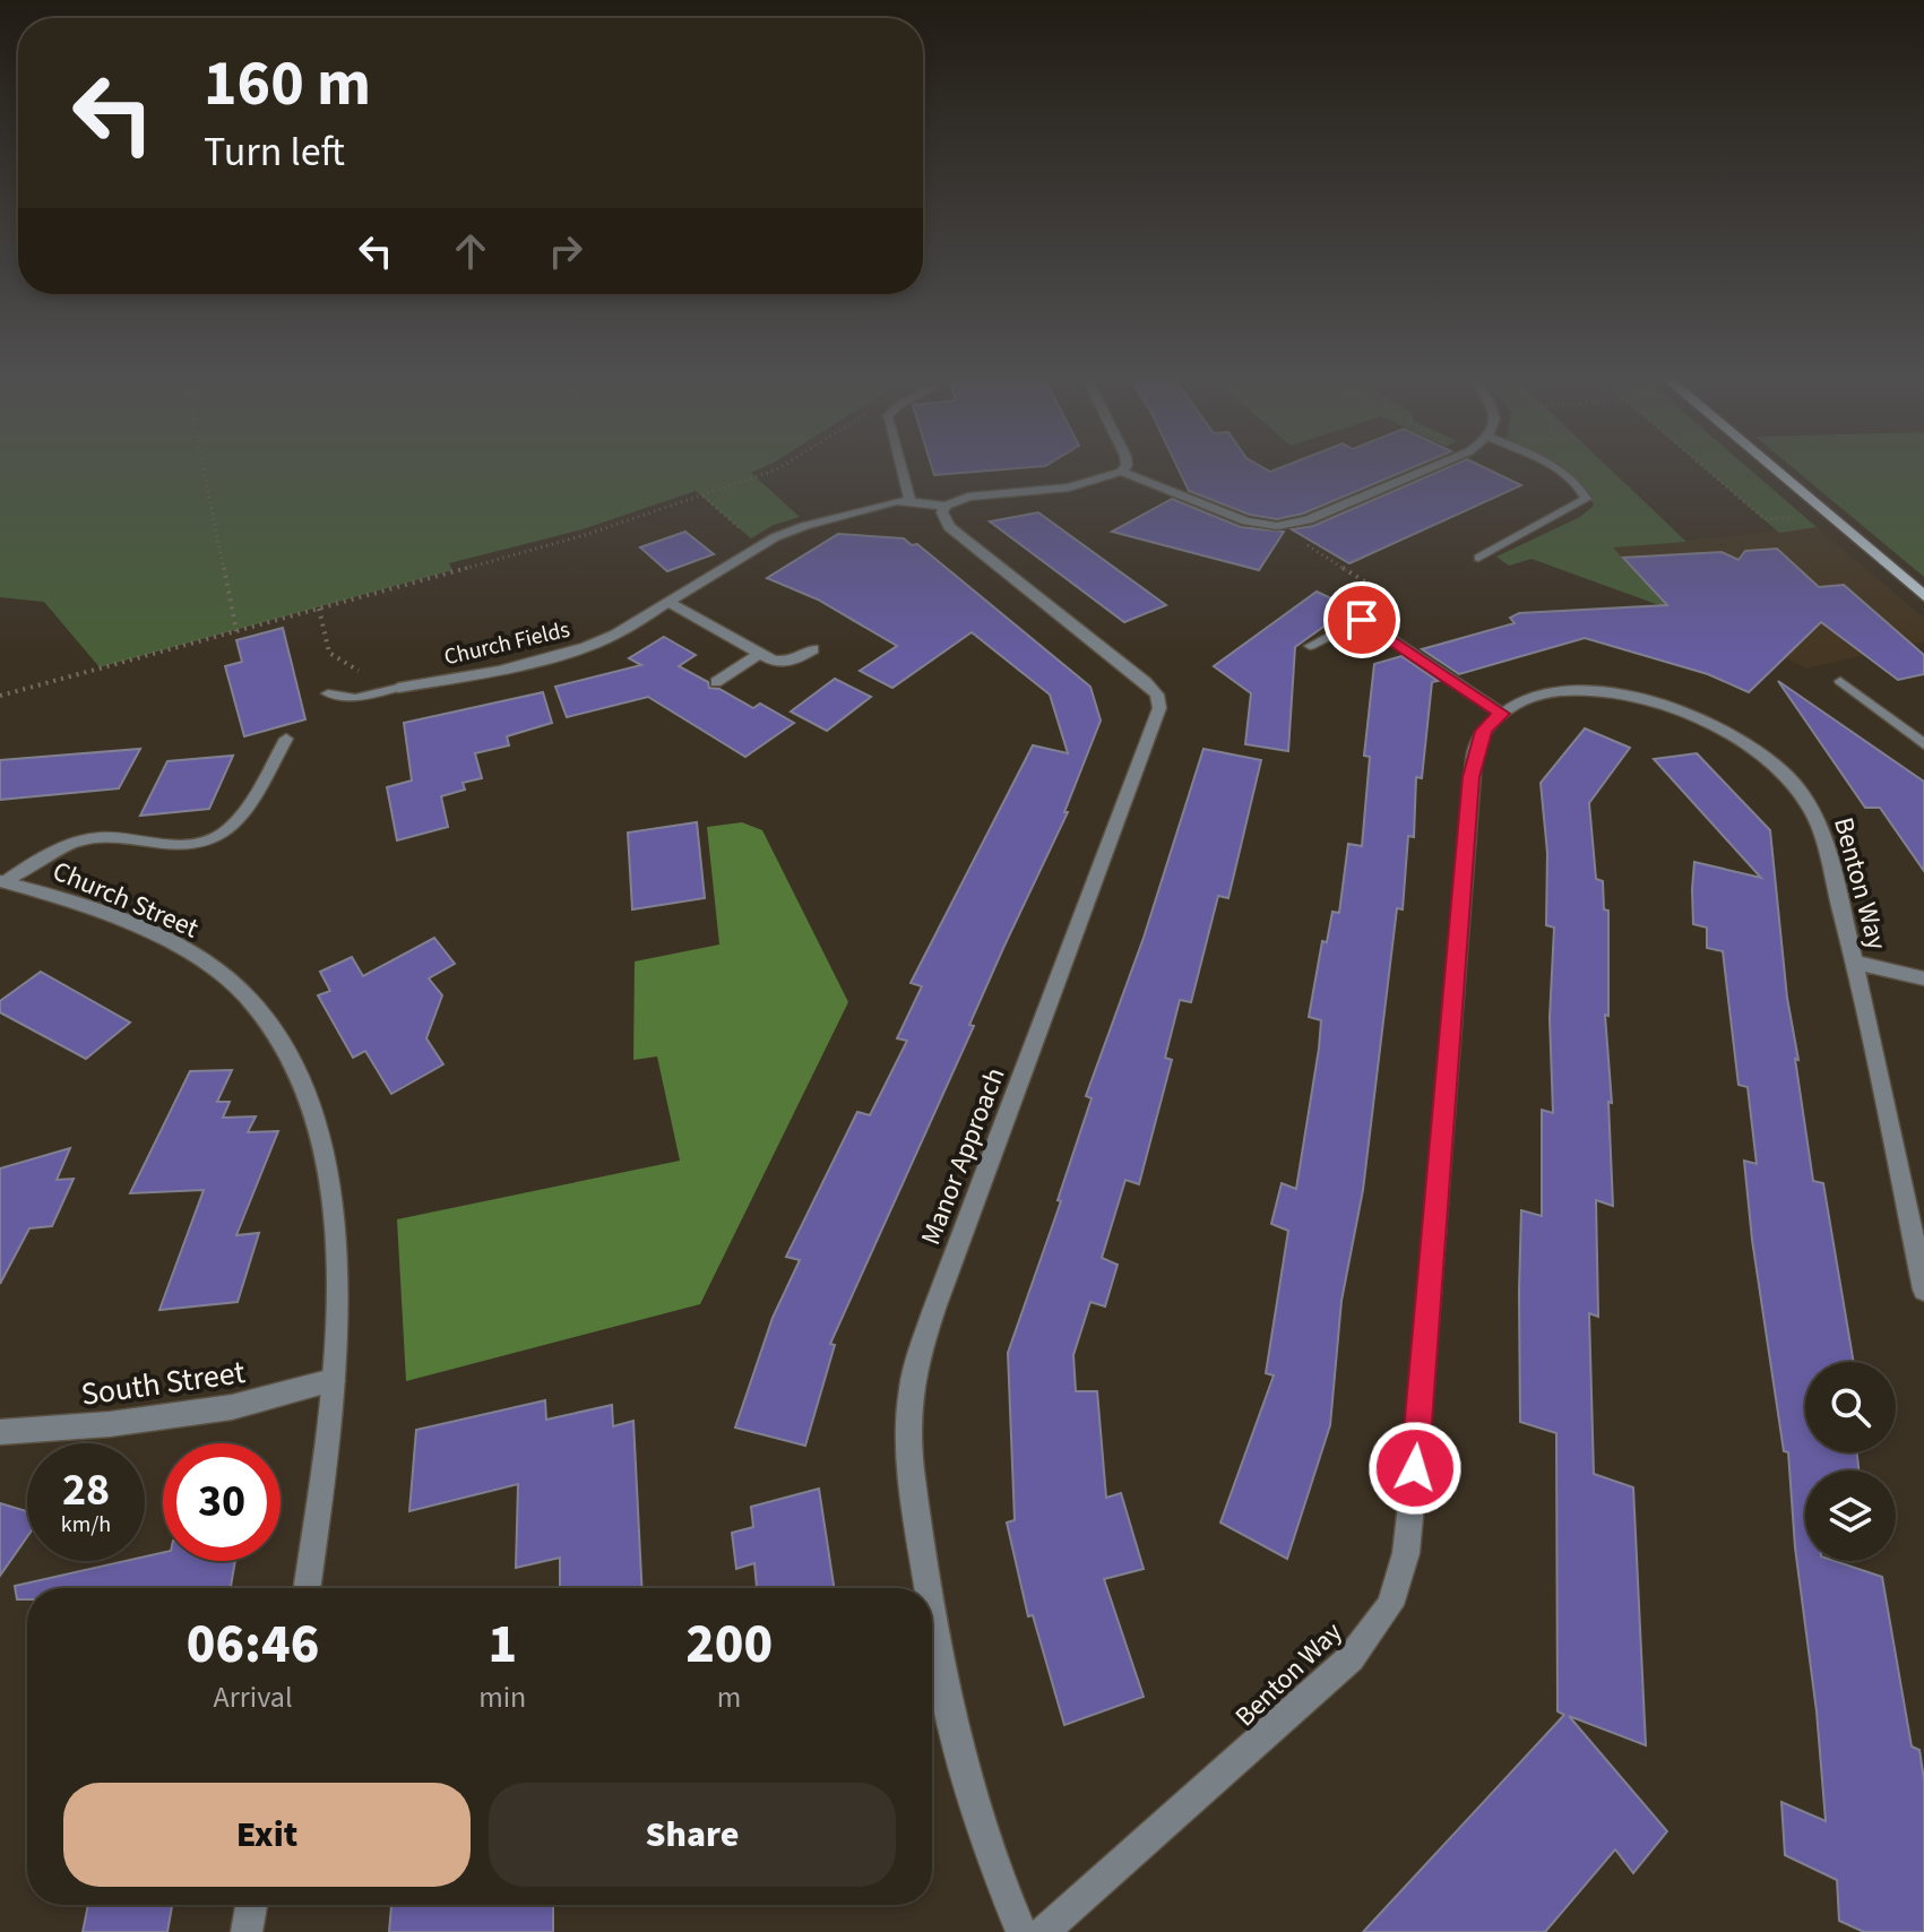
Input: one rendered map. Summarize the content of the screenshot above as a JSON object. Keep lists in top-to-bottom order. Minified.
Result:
{"streets":{"street":["Church Fields","Benton Way","Church Street","Manor Approach","South Street"]},"crossings":[["Church Fields","Manor Approach"],["Church Street","South Street"]],"page":{"turn":["160 m","Turn left"],"speed":"28 km/h","limit":"30","eta":["06:46","Arrival","1","min","200","m"],"buttons":["Exit","Share"]}}
